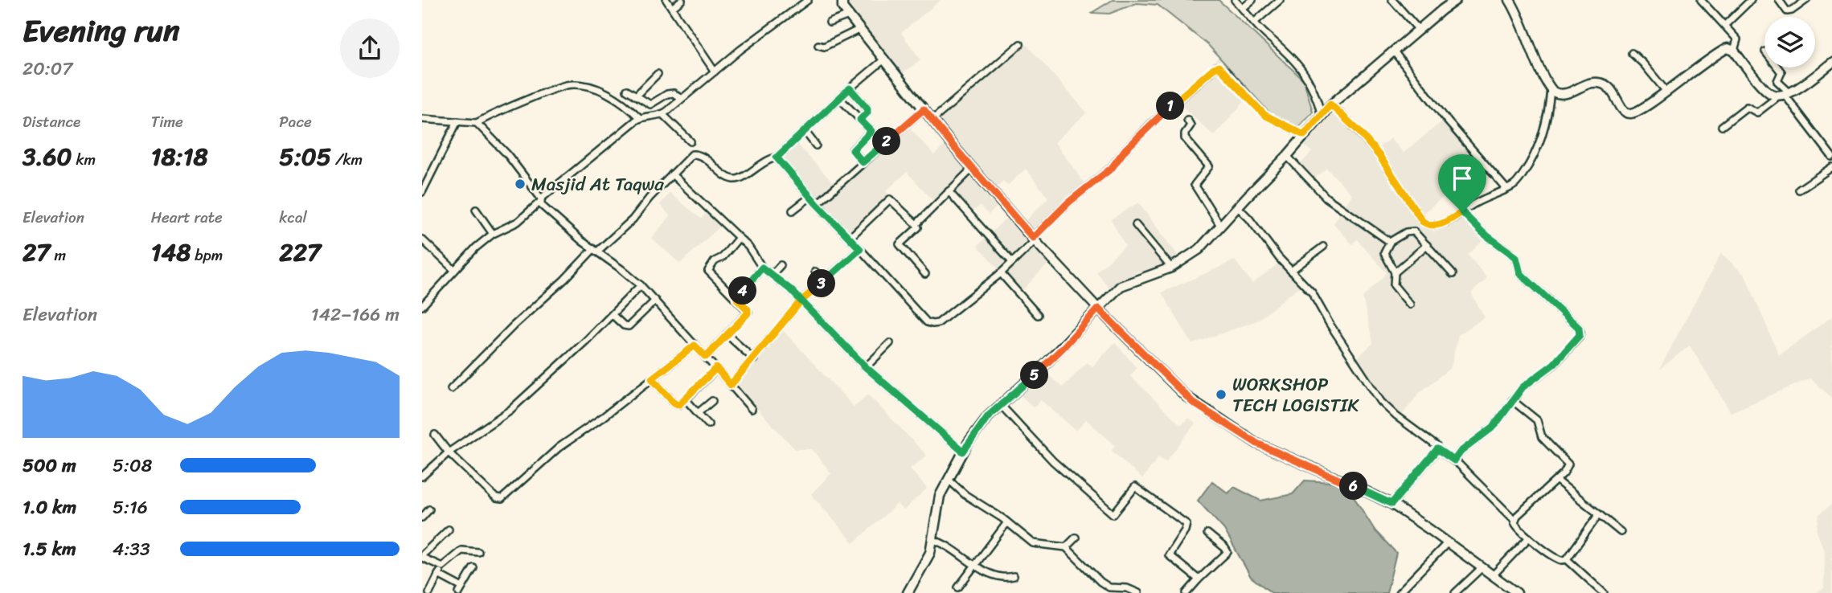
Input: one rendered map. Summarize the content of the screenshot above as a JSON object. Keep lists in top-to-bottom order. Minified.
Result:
{"places":["Masjid At Taqwa","WORKSHOP TECH LOGISTIK"],"page":{"heading":["Evening run","20:07"],"pins":["1","2","3","4","5","6"],"stats":[["Distance","3.60 km"],["Time","18:18"],["Pace","5:05 /km"],["Elevation","27 m"],["Heart rate","148 bpm"],["kcal","227"]],"chart":["Elevation","142–166 m"],"list":[{"name":"500 m","note":"5:08"},{"name":"1.0 km","note":"5:16"},{"name":"1.5 km","note":"4:33"}]}}
